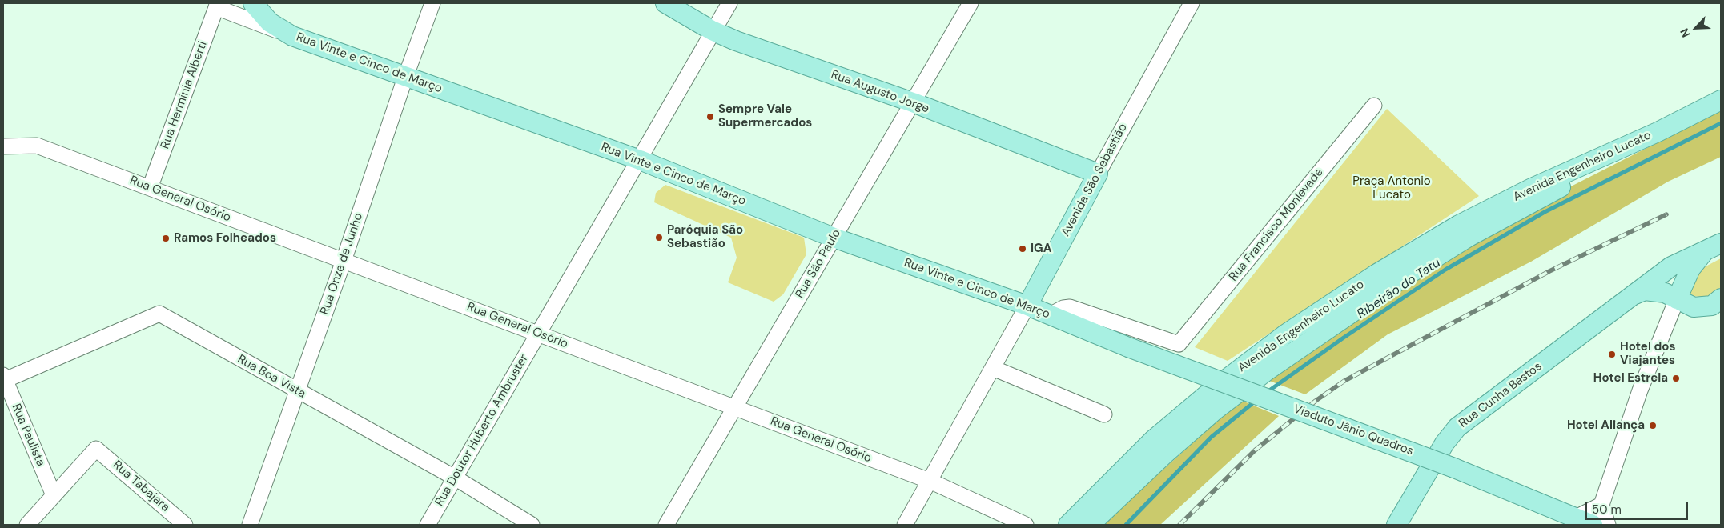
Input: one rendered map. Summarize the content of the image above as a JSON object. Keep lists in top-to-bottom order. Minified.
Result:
{"streets":{"main road":["Rua Vinte e Cinco de Março","Rua Augusto Jorge","Avenida Engenheiro Lucato","Avenida São Sebastião","Rua Cunha Bastos","Viaduto Jânio Quadros"],"street":["Rua Herminia Aiberti","Rua General Osório","Rua Francisco Monlevade","Rua Onze de Junho","Rua São Paulo","Rua Boa Vista","Rua Doutor Huberto Ambruster","Rua Paulista","Rua Tabajara"]},"crossings":[["Rua Vinte e Cinco de Março","Rua Herminia Aiberti"],["Rua Vinte e Cinco de Março","Avenida São Sebastião"],["Rua Vinte e Cinco de Março","Rua Francisco Monlevade"],["Rua Vinte e Cinco de Março","Rua Onze de Junho"],["Rua Vinte e Cinco de Março","Rua São Paulo"],["Rua Vinte e Cinco de Março","Rua Doutor Huberto Ambruster"],["Rua Vinte e Cinco de Março","Viaduto Jânio Quadros"],["Rua Augusto Jorge","Avenida São Sebastião"],["Rua Augusto Jorge","Rua São Paulo"],["Rua Augusto Jorge","Rua Doutor Huberto Ambruster"],["Rua Herminia Aiberti","Rua General Osório"],["Avenida São Sebastião","Rua General Osório"],["Rua General Osório","Rua Onze de Junho"],["Rua General Osório","Rua São Paulo"],["Rua General Osório","Rua Doutor Huberto Ambruster"],["Rua Onze de Junho","Rua Boa Vista"],["Rua Boa Vista","Rua Doutor Huberto Ambruster"],["Rua Boa Vista","Rua Paulista"],["Rua Paulista","Rua Tabajara"]],"water":["Ribeirão do Tatu"],"parks":["Praça Antonio Lucato"],"places":["Sempre Vale Supermercados","Paróquia São Sebastião","Ramos Folheados","IGA","Hotel dos Viajantes","Hotel Estrela","Hotel Aliança"],"scale_bar":"50 m","north":"bottom left"}
